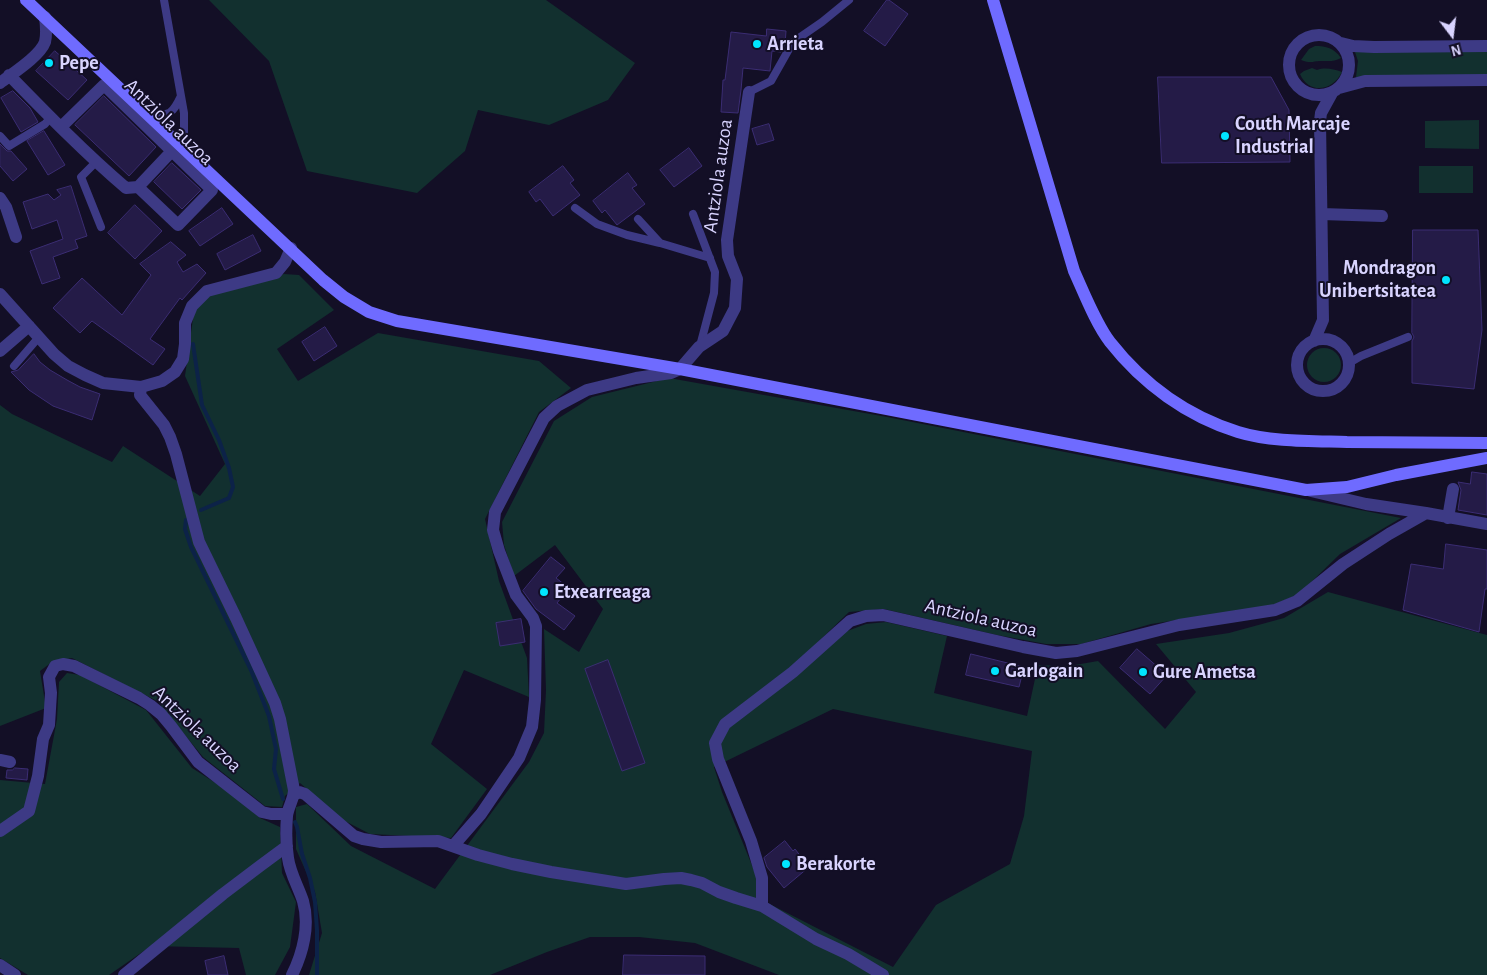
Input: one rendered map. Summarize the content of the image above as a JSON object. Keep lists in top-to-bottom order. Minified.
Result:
{"streets":{"street":["Antziola auzoa"]},"places":["Arrieta","Pepe","Couth Marcaje Industrial","Mondragon Unibertsitatea","Etxearreaga","Garlogain","Gure Ametsa","Berakorte"],"north":"bottom"}
